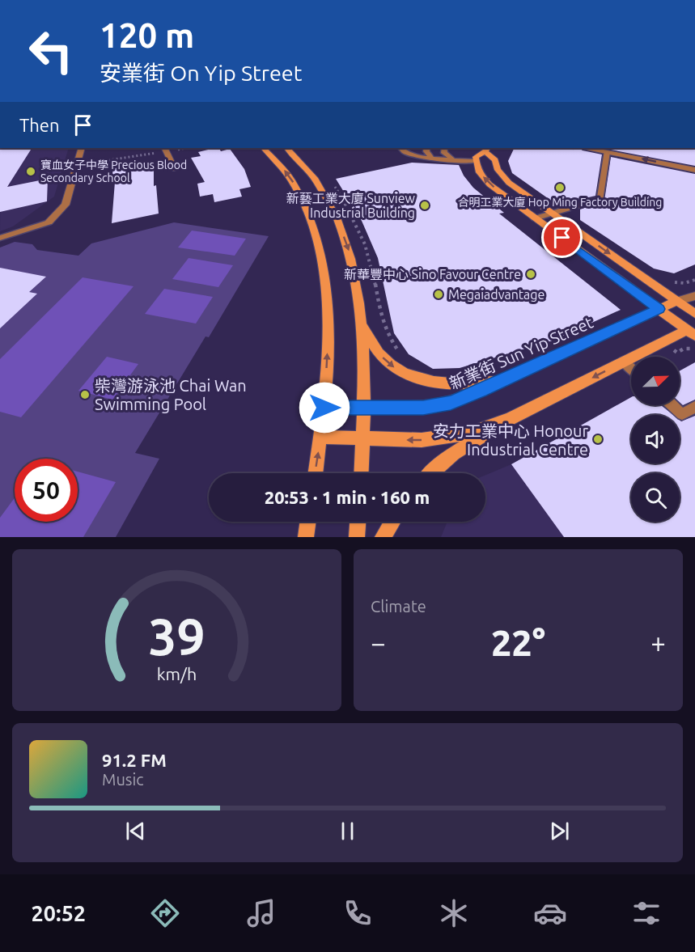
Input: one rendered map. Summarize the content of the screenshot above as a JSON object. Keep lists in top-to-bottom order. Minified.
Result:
{"streets":{"main road":["新業街 Sun Yip Street"]},"places":["寶血女子中學 Precious Blood Secondary School","合明工業大廈 Hop Ming Factory Building","新藝工業大廈 Sunview Industrial Building","新華豐中心 Sino Favour Centre","Megaiadvantage","柴灣游泳池 Chai Wan Swimming Pool","安力工業中心 Honour Industrial Centre"],"north":"top right","page":{"turn":["120 m","安業街 On Yip Street"],"then":"Then","limit":"50","trip":"20:53 · 1 min · 160 m","tile":"Climate","heat":["−","22°","+"],"song":["91.2 FM","Music"],"tabs":"20:52","gauge":["39","km/h"]}}
